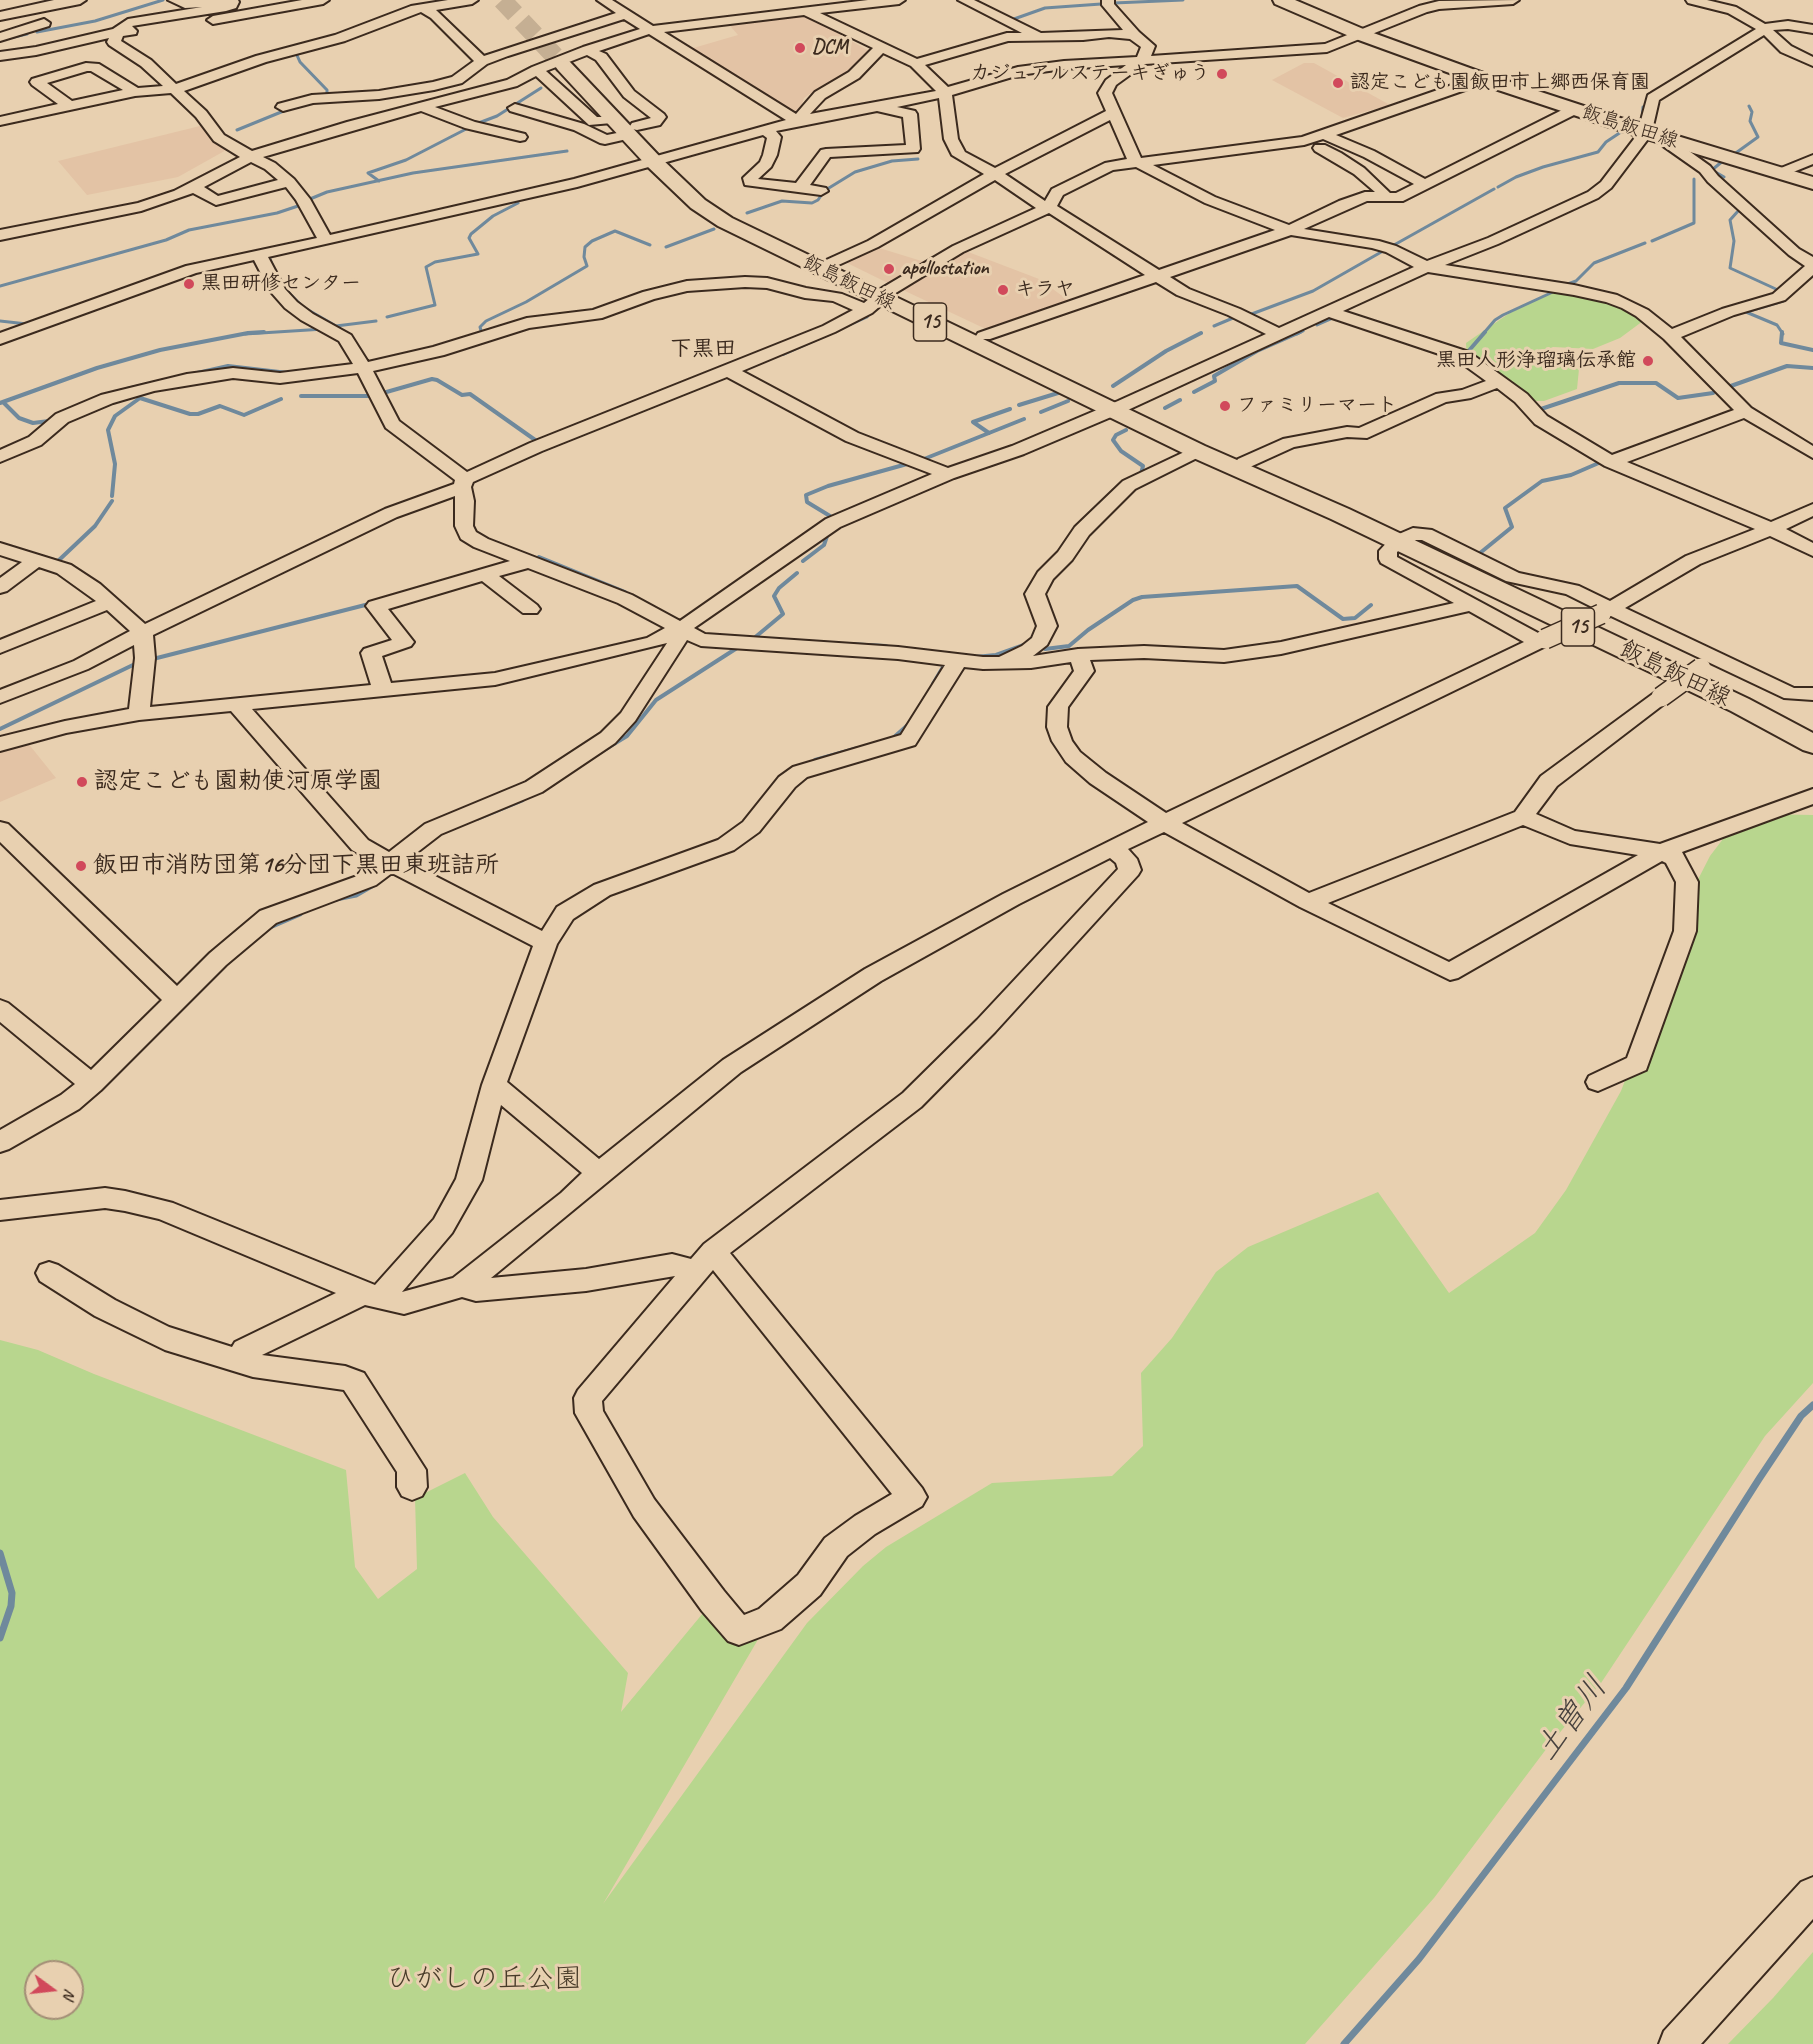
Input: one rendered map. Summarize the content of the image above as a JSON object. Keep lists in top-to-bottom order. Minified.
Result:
{"streets":{"main road":["飯島飯田線","15"]},"districts":["下黒田"],"water":["土曽川"],"parks":["ひがしの丘公園"],"places":["DCM","カジュアルステーキぎゅう","認定こども園飯田市上郷西保育園","apollostation","黒田研修センター","キラヤ","黒田人形浄瑠璃伝承館","ファミリーマート","認定こども園勅使河原学園","飯田市消防団第16分団下黒田東班詰所"],"north":"right"}
